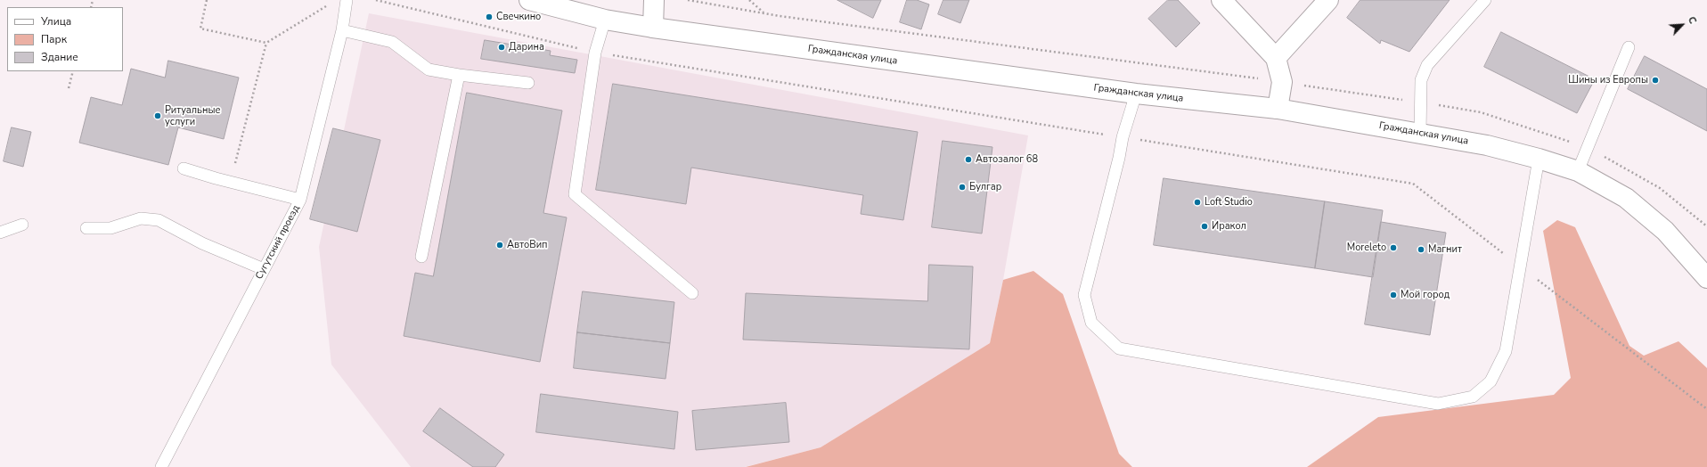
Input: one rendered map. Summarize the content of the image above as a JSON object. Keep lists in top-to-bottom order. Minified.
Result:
{"streets":{"main road":["Гражданская улица"],"lane":["Сугутский проезд"]},"places":["Свечкино","Дарина","Шины из Европы","Ритуальные услуги","Автозалог 68","Булгар","Loft Studio","Иракол","АвтоВип","Moreleto","Магнит","Мой город"],"legend":["Улица","Парк","Здание"],"north":"top right"}
